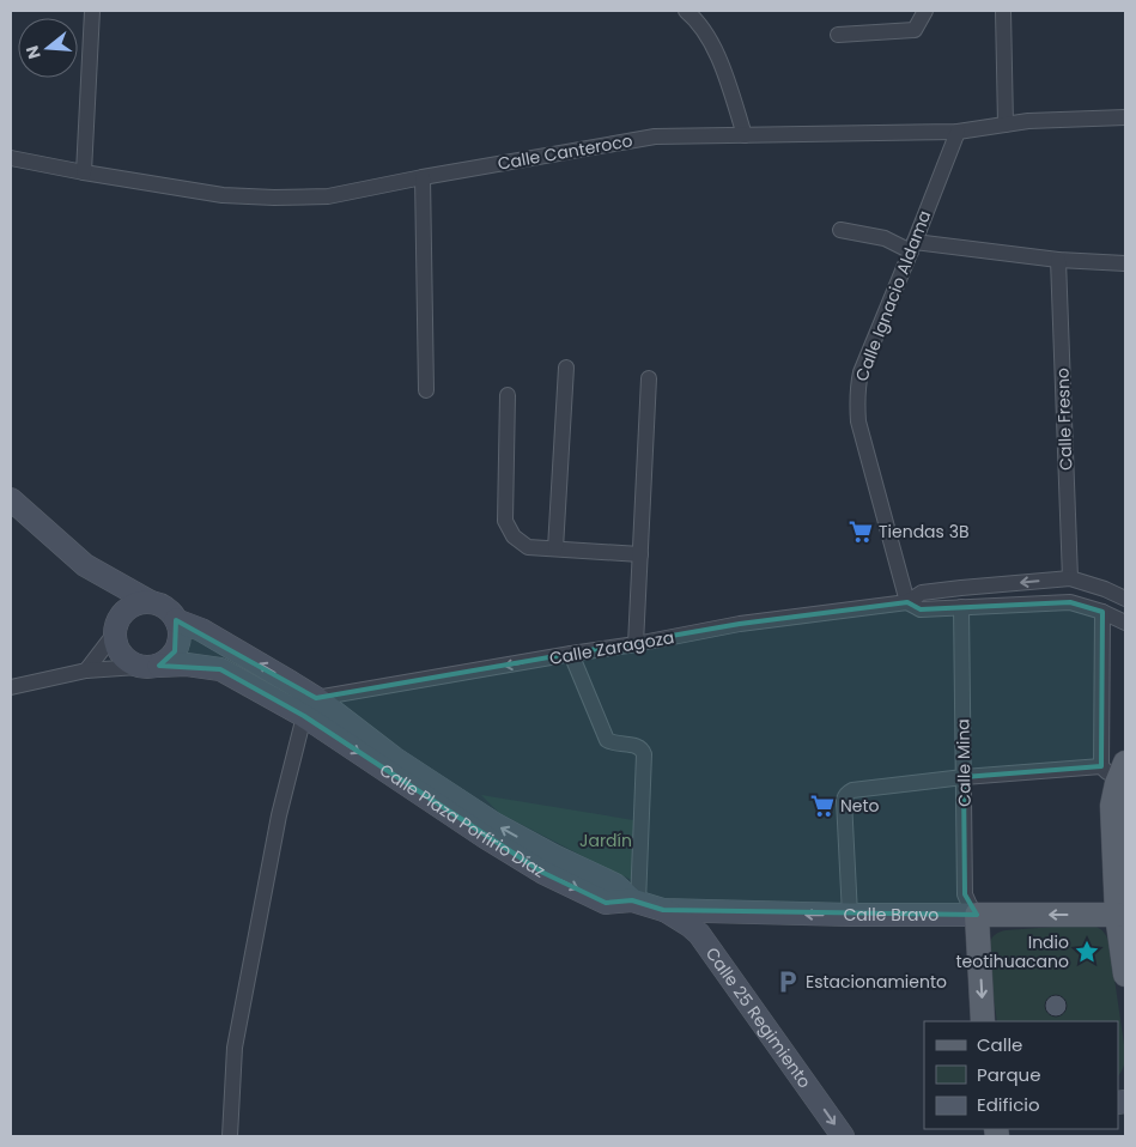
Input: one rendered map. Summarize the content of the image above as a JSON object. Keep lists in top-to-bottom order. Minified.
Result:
{"streets":{"main road":["Calle Plaza Porfirio Díaz","Calle Bravo","Calle 25 Regimiento"],"street":["Calle Canteroco","Calle Ignacio Aldama","Calle Fresno","Calle Zaragoza","Calle Mina"]},"crossings":[["Calle Canteroco","Calle Ignacio Aldama"],["Calle Ignacio Aldama","Calle Zaragoza"],["Calle Fresno","Calle Zaragoza"],["Calle Zaragoza","Calle Mina"],["Calle Zaragoza","Calle Plaza Porfirio Díaz"],["Calle Mina","Calle Bravo"],["Calle Plaza Porfirio Díaz","Calle Bravo"],["Calle Plaza Porfirio Díaz","Calle 25 Regimiento"],["Calle Bravo","Calle 25 Regimiento"]],"one_way":["Calle Bravo","Calle 25 Regimiento"],"parks":["Jardín"],"places":{"supermarket":["Tiendas 3B","Neto"],"place":["Indio teotihuacano"],"parking":["Estacionamiento"]},"legend":["Calle","Parque","Edificio"],"north":"left"}
